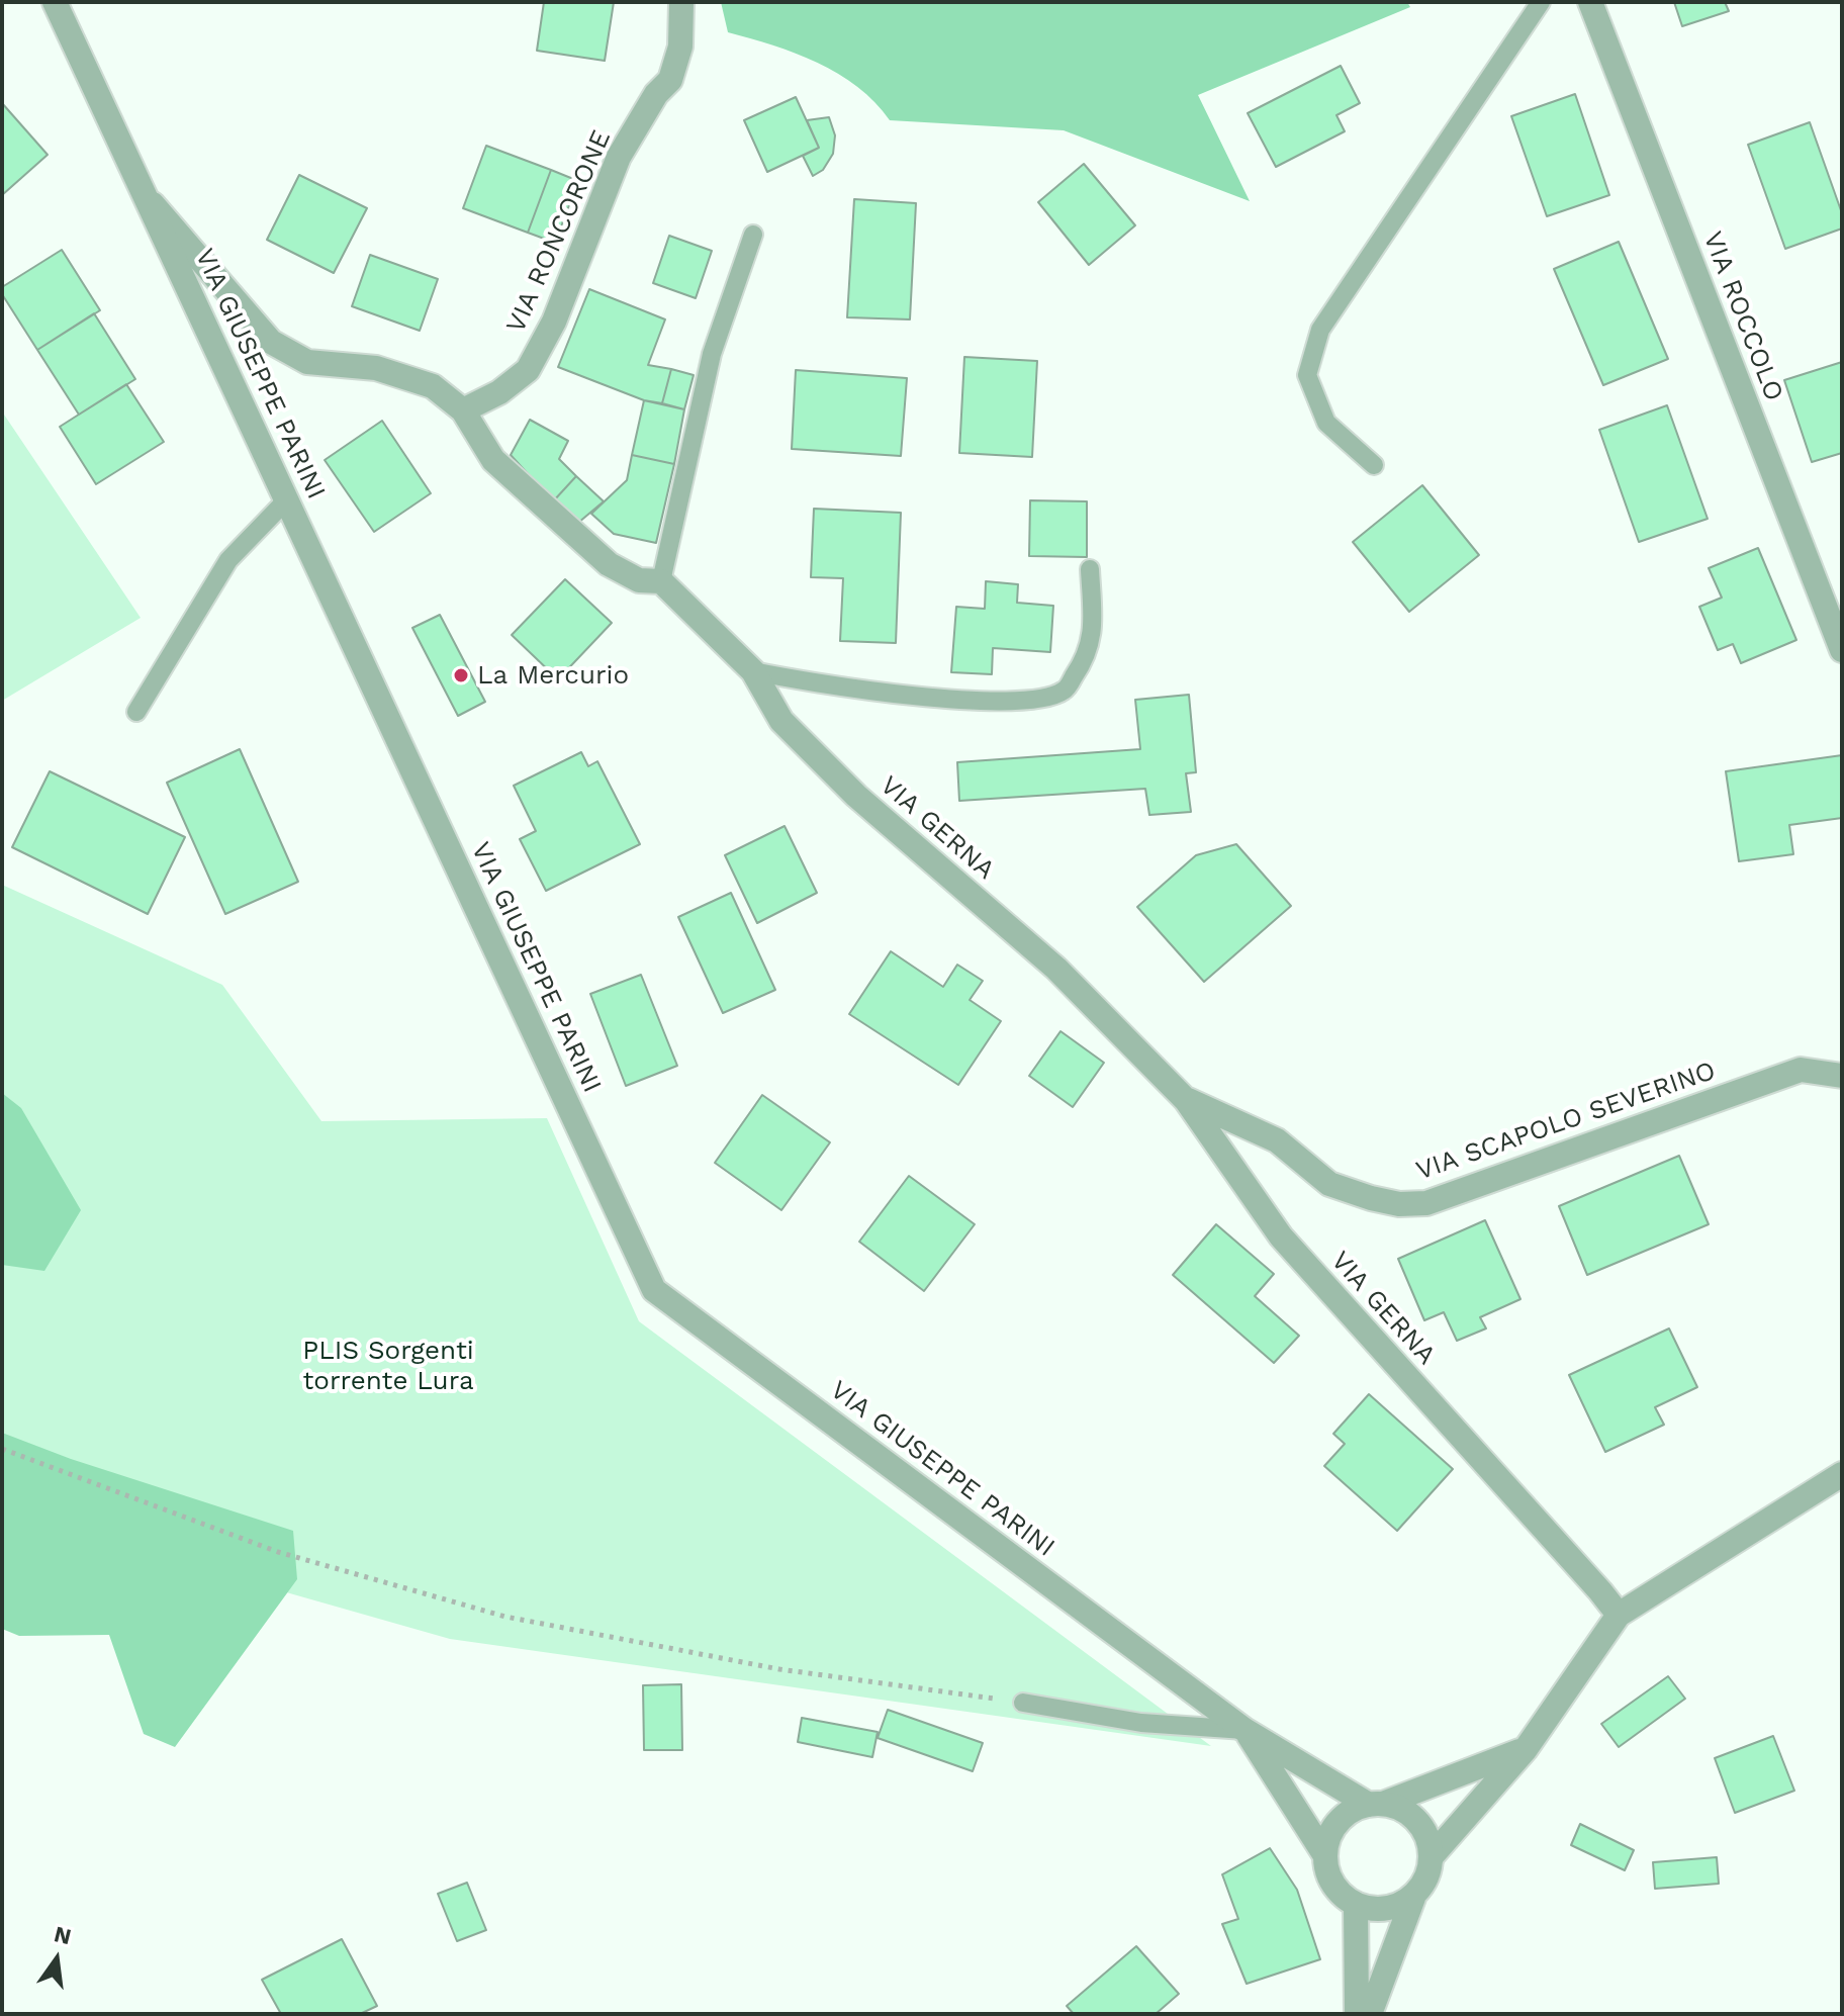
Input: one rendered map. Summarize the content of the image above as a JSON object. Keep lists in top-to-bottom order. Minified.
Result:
{"streets":{"street":["VIA RONCORONE","VIA ROCCOLO","VIA GIUSEPPE PARINI","VIA GERNA","VIA SCAPOLO SEVERINO"]},"crossings":[["VIA GERNA","VIA SCAPOLO SEVERINO"]],"parks":["PLIS Sorgenti torrente Lura"],"places":["La Mercurio"],"north":"top"}
